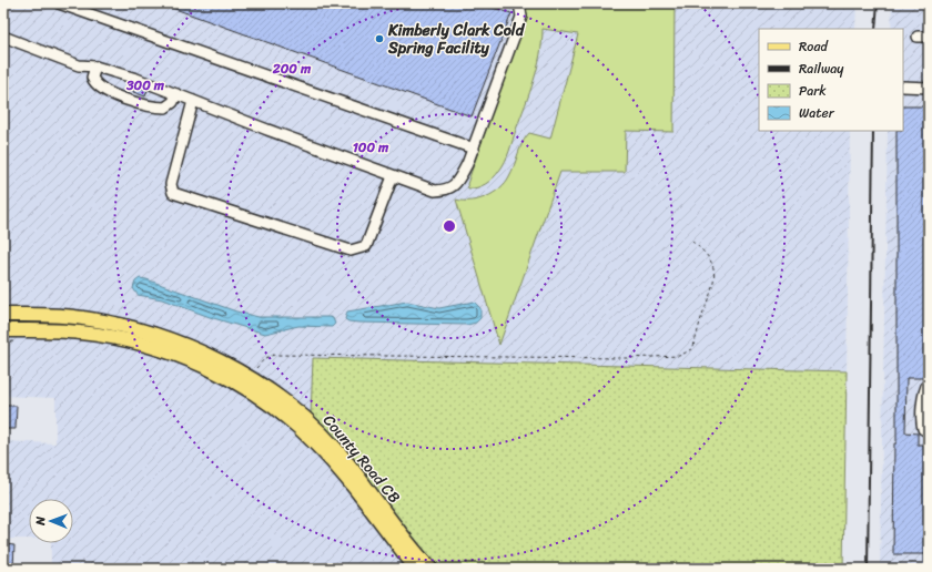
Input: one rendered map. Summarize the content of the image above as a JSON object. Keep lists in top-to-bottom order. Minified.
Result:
{"streets":{"main road":["County Road CB"]},"places":["Kimberly Clark Cold Spring Facility"],"legend":["Road","Railway","Park","Water"],"north":"left","rings":["200 m","300 m","100 m"]}
